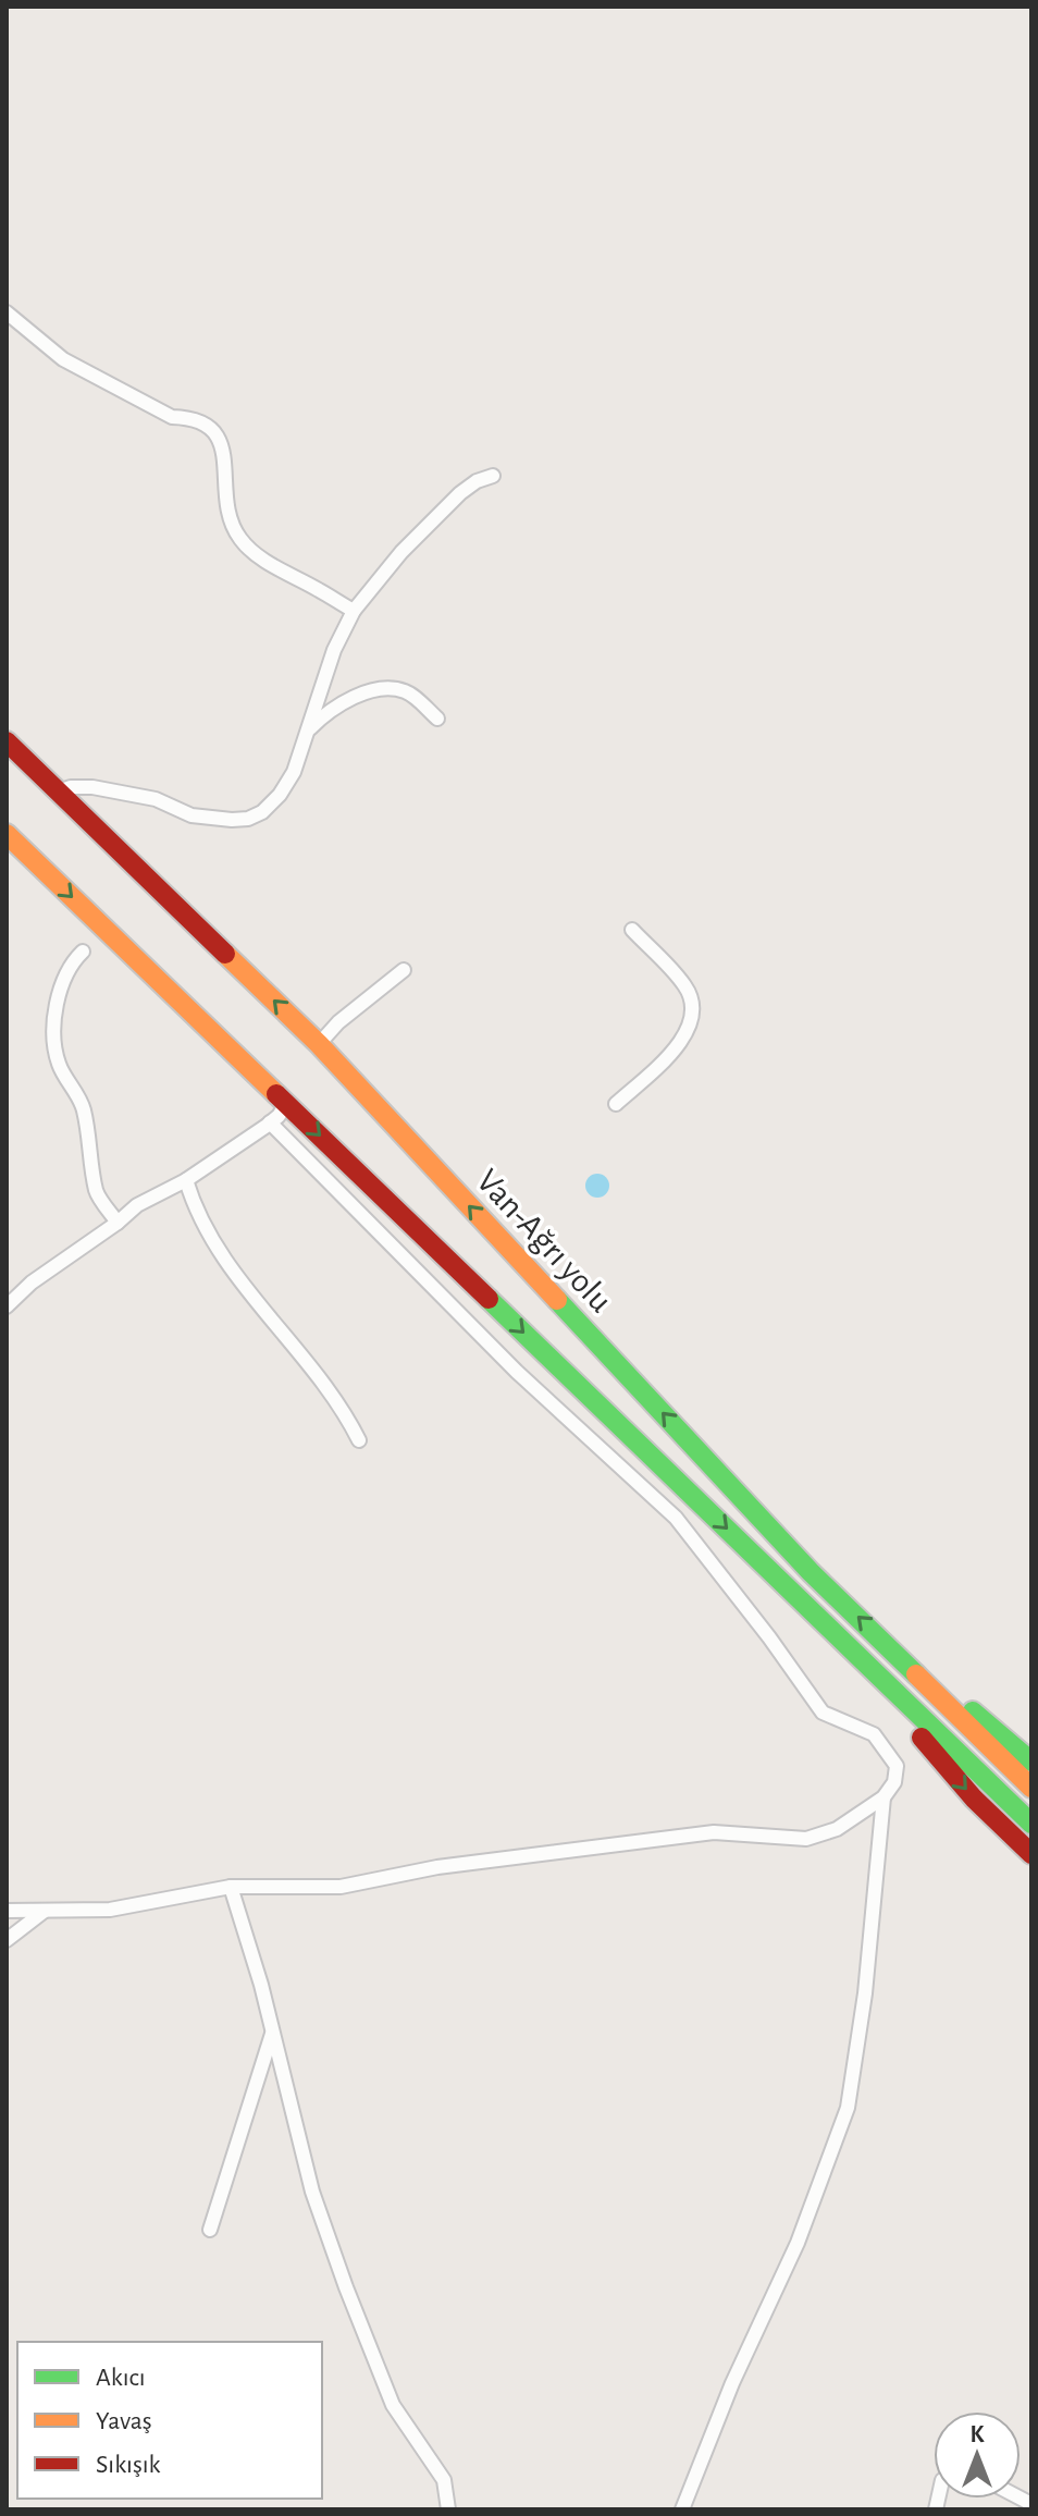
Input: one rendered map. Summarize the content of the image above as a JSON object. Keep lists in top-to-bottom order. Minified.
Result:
{"streets":{"highway":["Van-Ağrı yolu"]},"legend":["Akıcı","Yavaş","Sıkışık"],"north":"top"}
